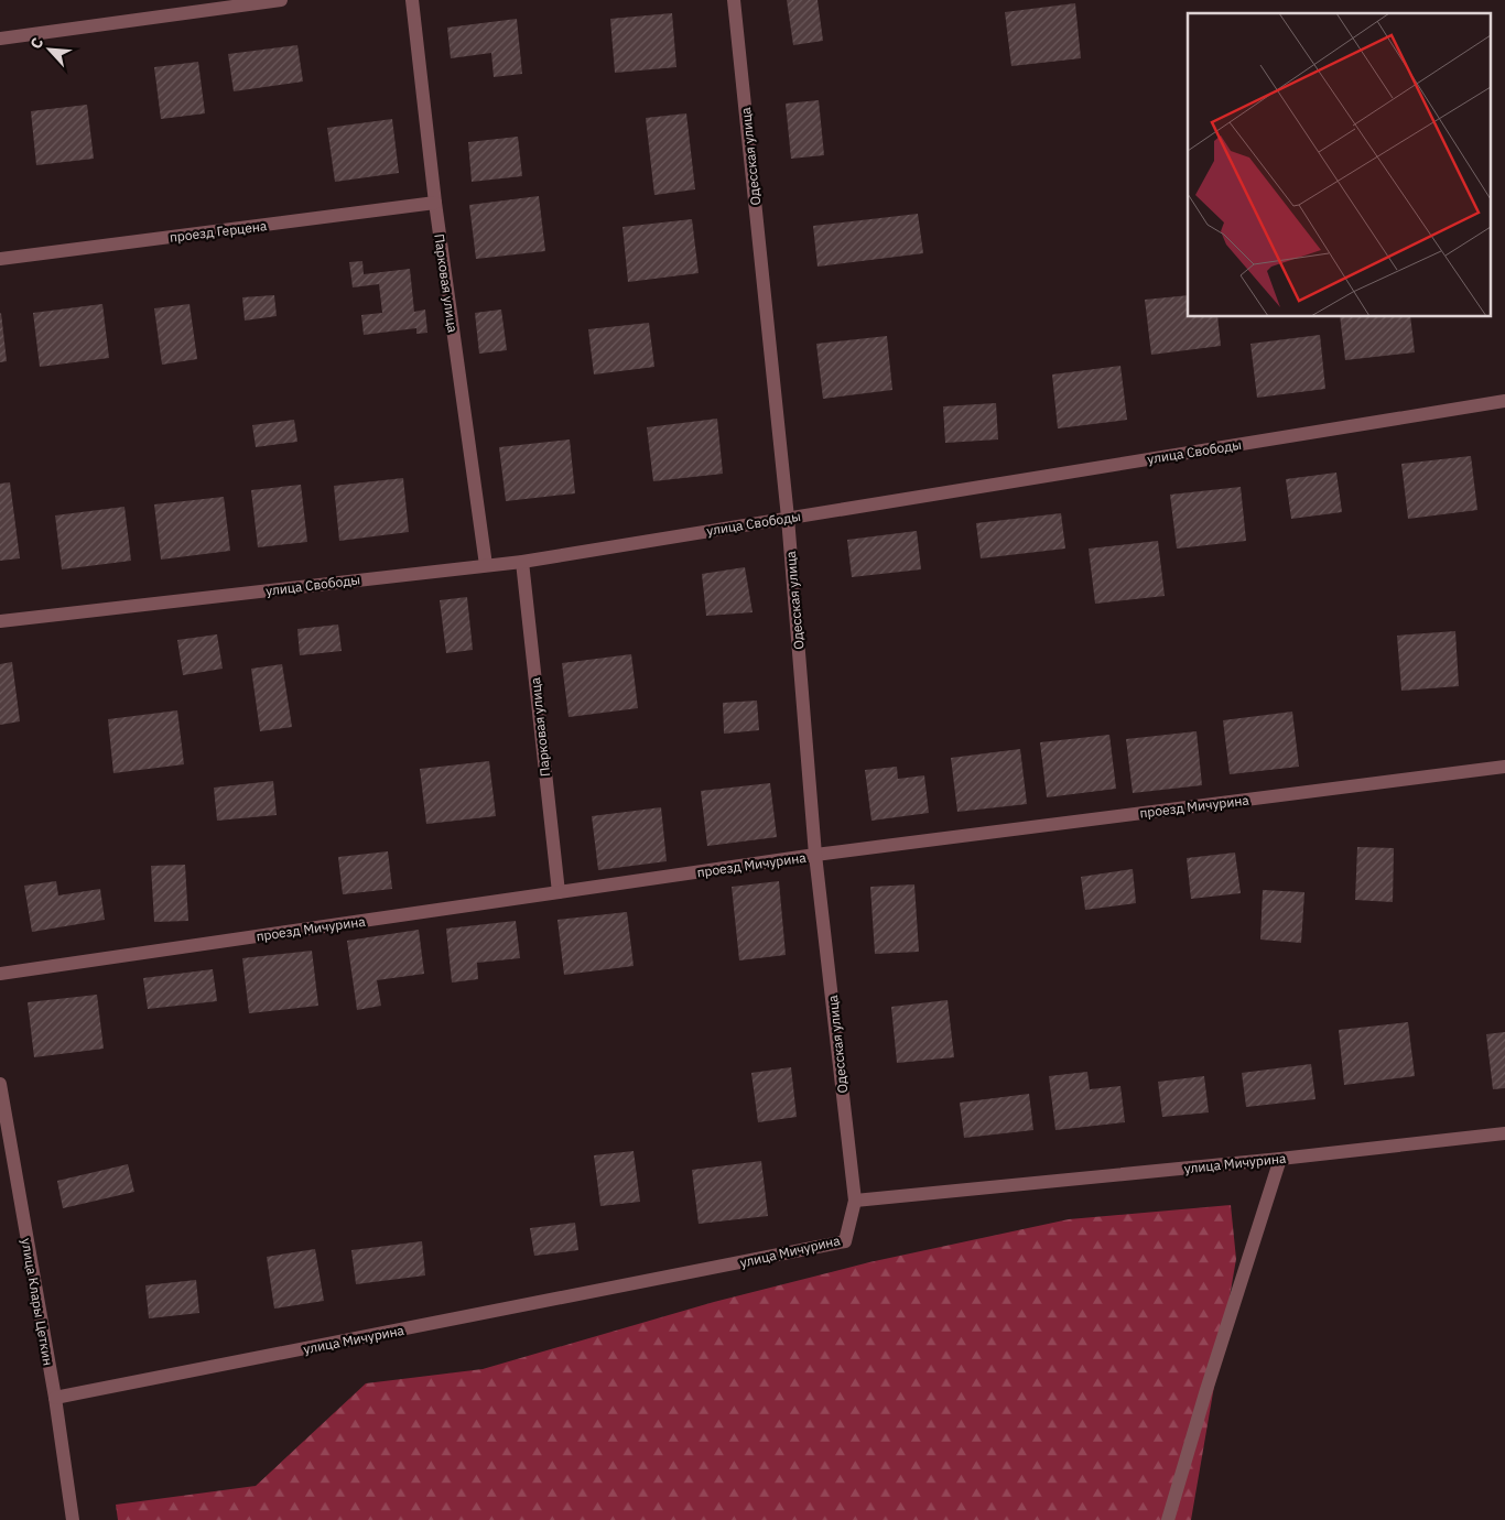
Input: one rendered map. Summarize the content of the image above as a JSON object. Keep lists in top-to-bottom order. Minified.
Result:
{"streets":{"street":["Одесская улица","проезд Герцена","Парковая улица","улица Свободы","проезд Мичурина","улица Мичурина","улица Клары Цеткин"]},"crossings":[["Одесская улица","улица Свободы"],["Одесская улица","проезд Мичурина"],["Одесская улица","улица Мичурина"],["проезд Герцена","Парковая улица"],["Парковая улица","улица Свободы"],["Парковая улица","проезд Мичурина"],["улица Мичурина","улица Клары Цеткин"]],"north":"top left"}
